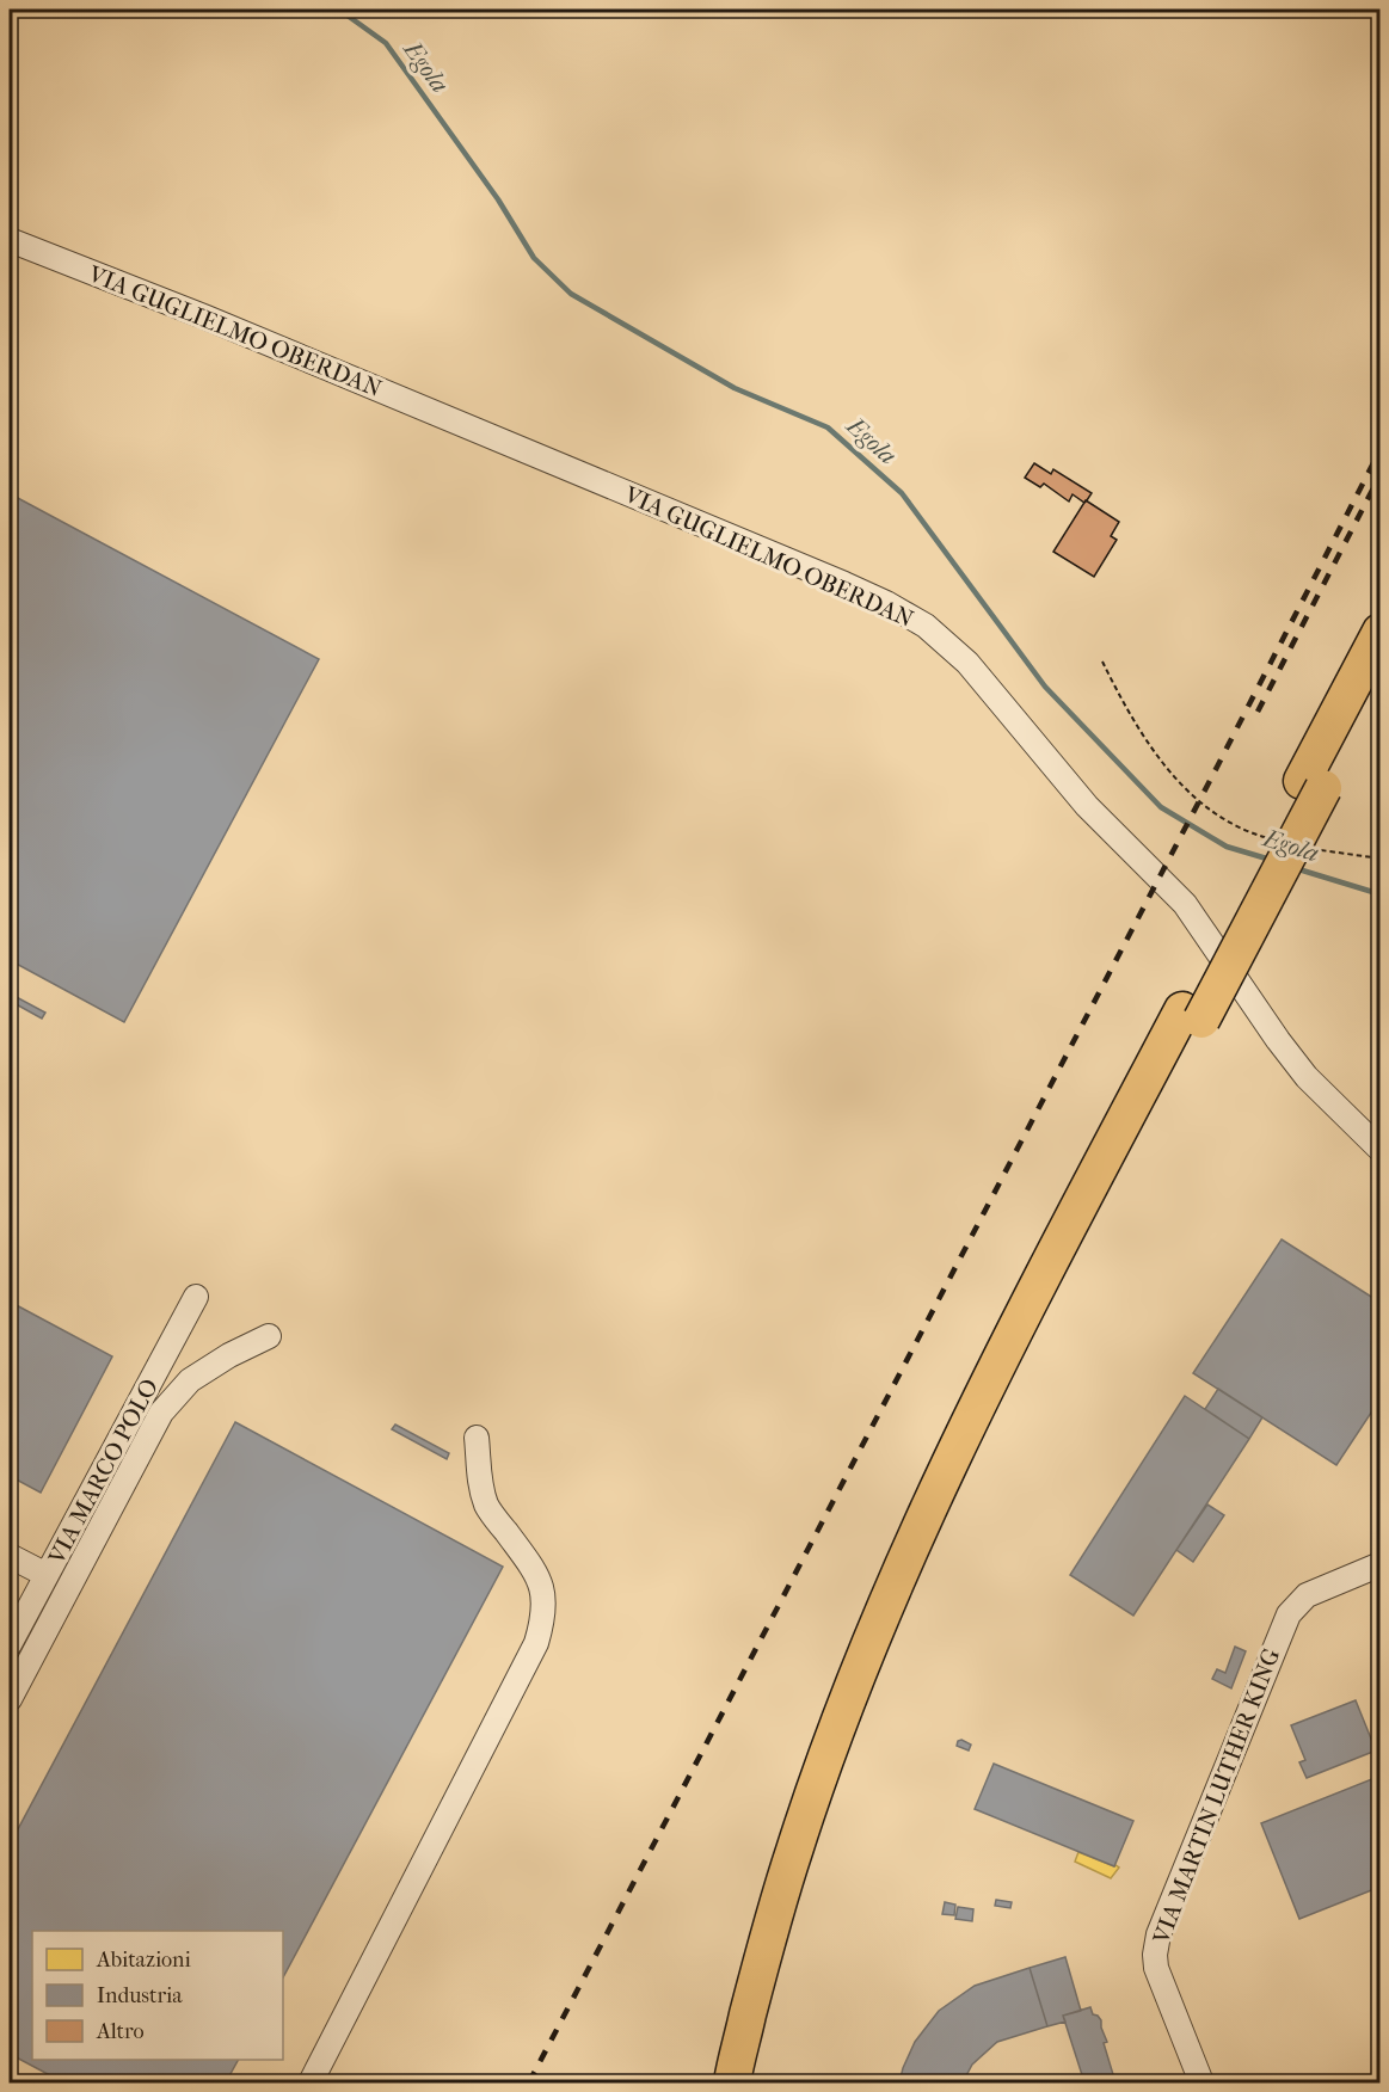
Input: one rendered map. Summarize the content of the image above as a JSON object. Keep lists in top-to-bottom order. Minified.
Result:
{"streets":{"street":["VIA GUGLIELMO OBERDAN","VIA MARCO POLO","VIA MARTIN LUTHER KING"]},"water":["Egola"],"legend":["Abitazioni","Industria","Altro"]}
